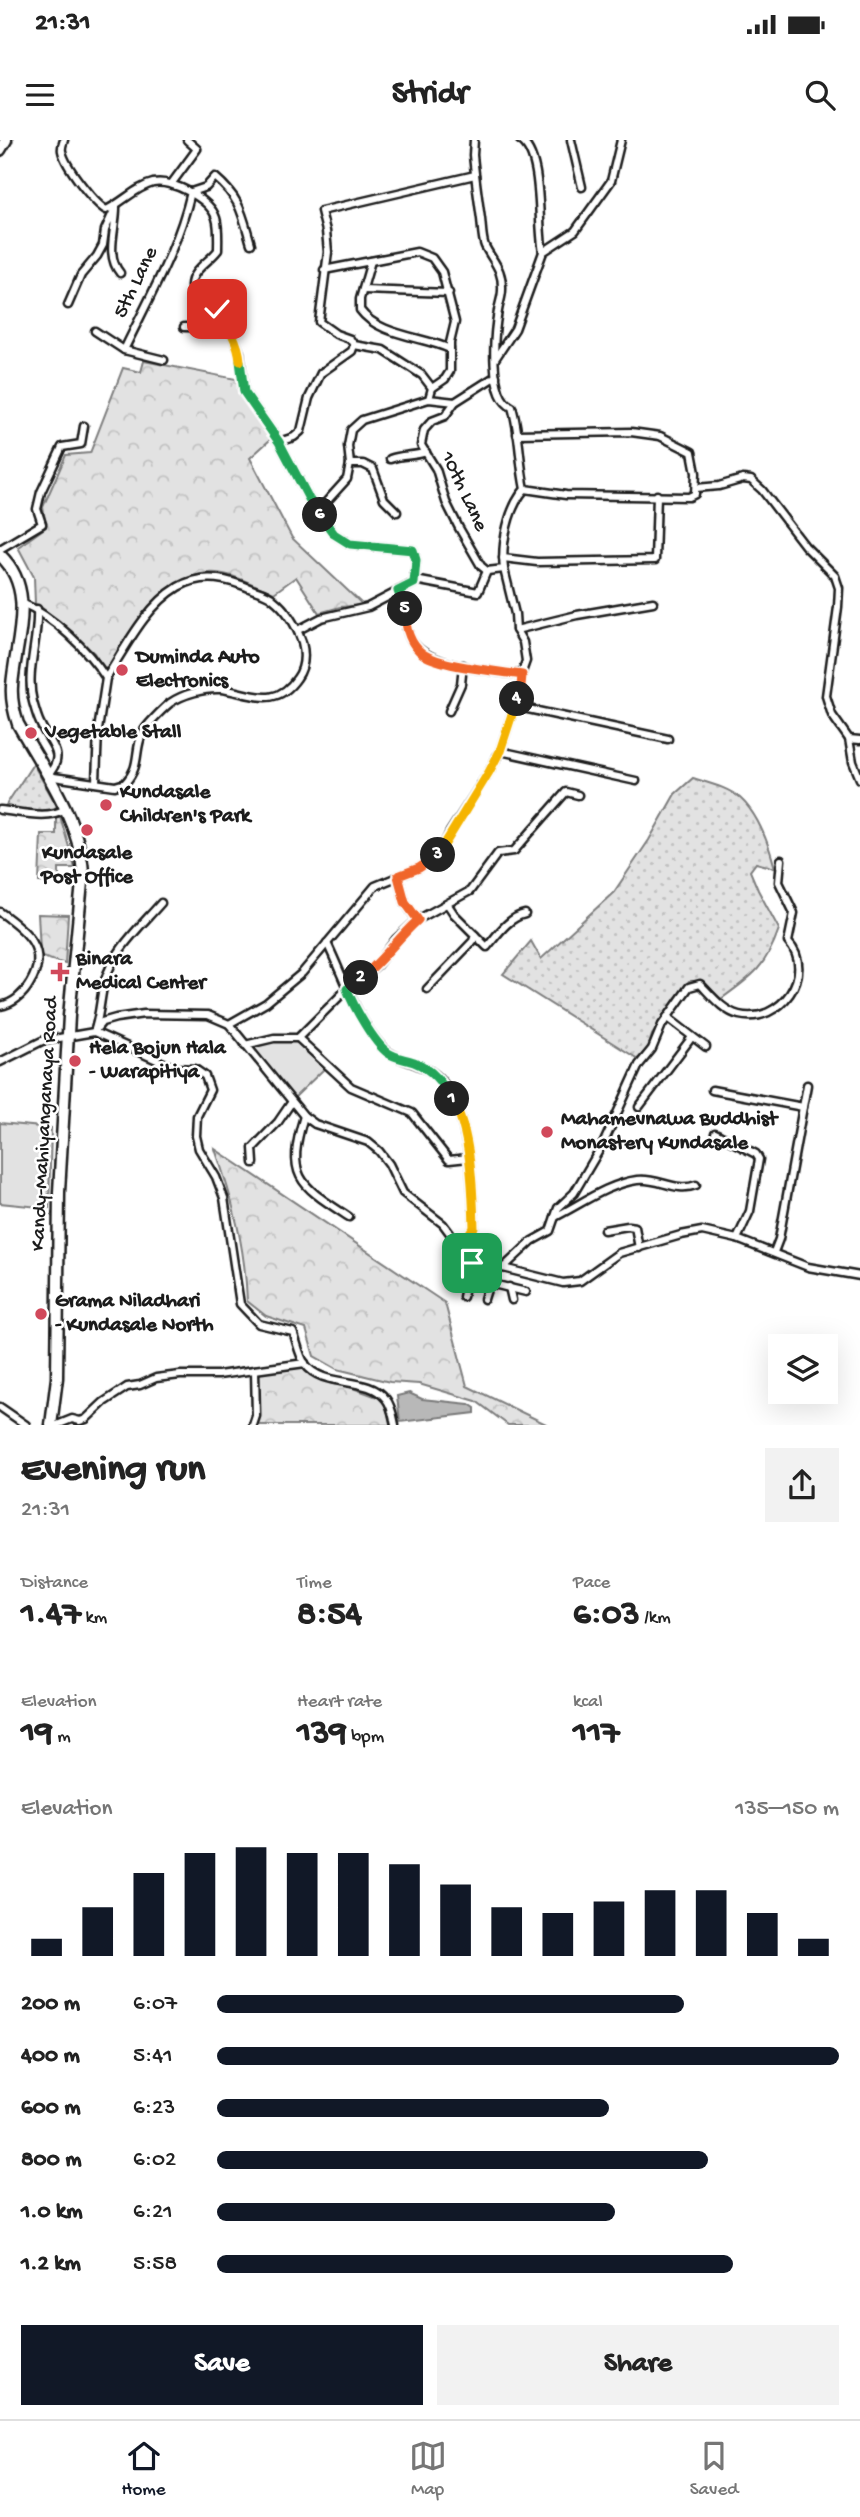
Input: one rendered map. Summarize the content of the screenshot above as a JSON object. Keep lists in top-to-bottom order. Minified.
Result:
{"streets":{"highway":["Kandy-Mahiyanganaya Road"],"street":["5th Lane","10th Lane"]},"places":{"other":["Duminda Auto Electronics","Vegetable Stall","Kundasale Children's Park","Kundasale Post Office","Hela Bojun Hala - Warapitiya","Mahamevnawa Buddhist Monastery Kundasale","Grama Niladhari - Kundasale North"],"health":["Binara Medical Center"]},"page":{"status":"21:31","header":"Stridr","pins":["6","5","4","3","2","1"],"heading":["Evening run","21:31"],"stats":[["Distance","1.47 km"],["Time","8:54"],["Pace","6:03 /km"],["Elevation","19 m"],["Heart rate","139 bpm"],["kcal","117"]],"chart":["Elevation","135–150 m"],"list":[{"name":"200 m","note":"6:07"},{"name":"400 m","note":"5:41"},{"name":"600 m","note":"6:23"},{"name":"800 m","note":"6:02"},{"name":"1.0 km","note":"6:21"},{"name":"1.2 km","note":"5:58"}],"buttons":["Save","Share"],"tabs":["Home","Map","Saved"]}}
